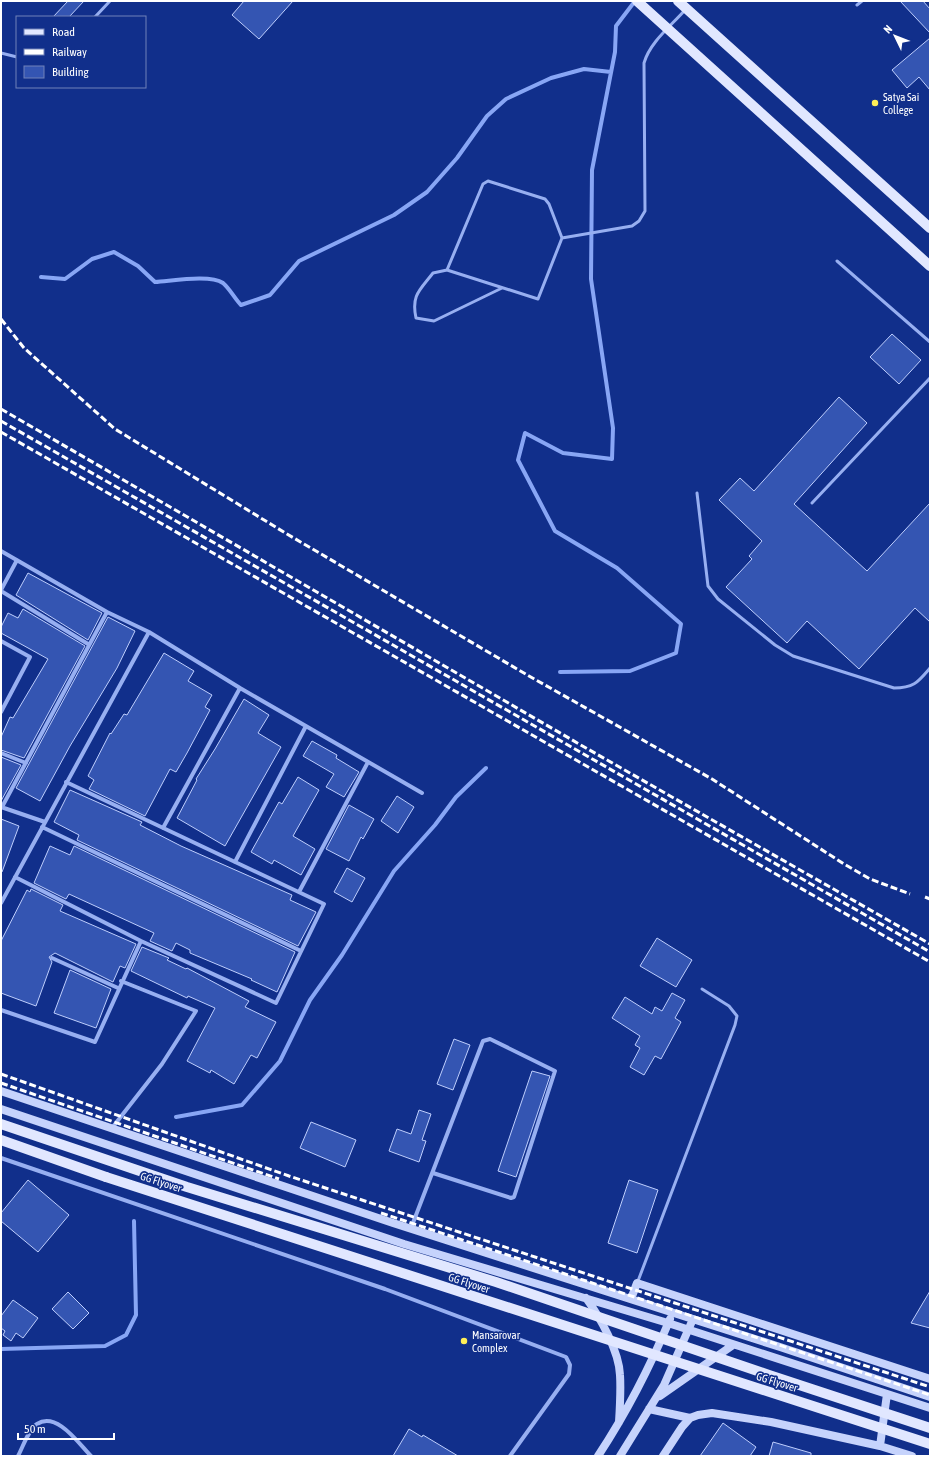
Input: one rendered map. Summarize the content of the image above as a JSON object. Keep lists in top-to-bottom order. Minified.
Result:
{"streets":{"main road":["GG Flyover"]},"places":["Satya Sai College","Mansarovar Complex"],"legend":["Road","Railway","Building"],"scale_bar":"50 m","north":"top left"}
